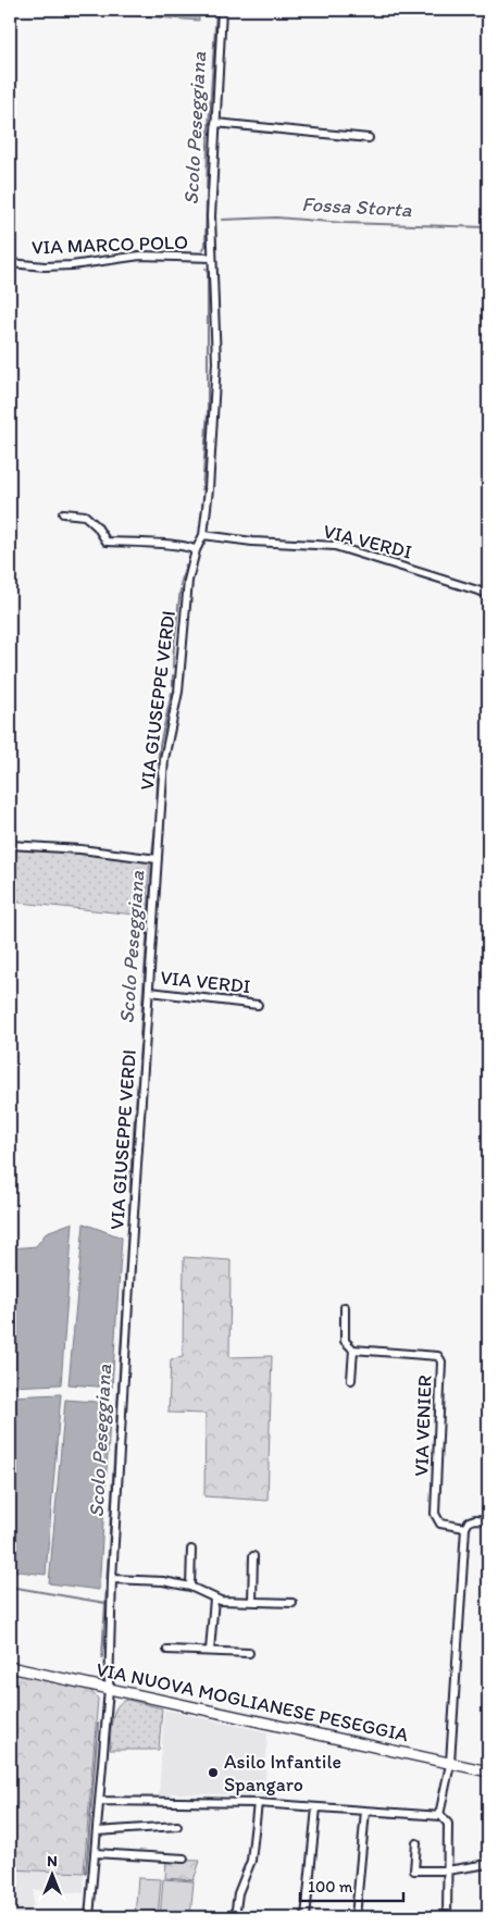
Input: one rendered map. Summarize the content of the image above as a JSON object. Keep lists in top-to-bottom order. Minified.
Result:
{"streets":{"main road":["VIA NUOVA MOGLIANESE PESEGGIA"],"street":["VIA MARCO POLO","VIA VERDI","VIA GIUSEPPE VERDI","VIA VENIER"]},"crossings":[["VIA MARCO POLO","VIA GIUSEPPE VERDI"],["VIA VERDI","VIA GIUSEPPE VERDI"],["VIA GIUSEPPE VERDI","VIA NUOVA MOGLIANESE PESEGGIA"]],"water":["Scolo Peseggiana","Fossa Storta"],"places":["Asilo Infantile Spangaro"],"scale_bar":"100 m","north":"top"}
